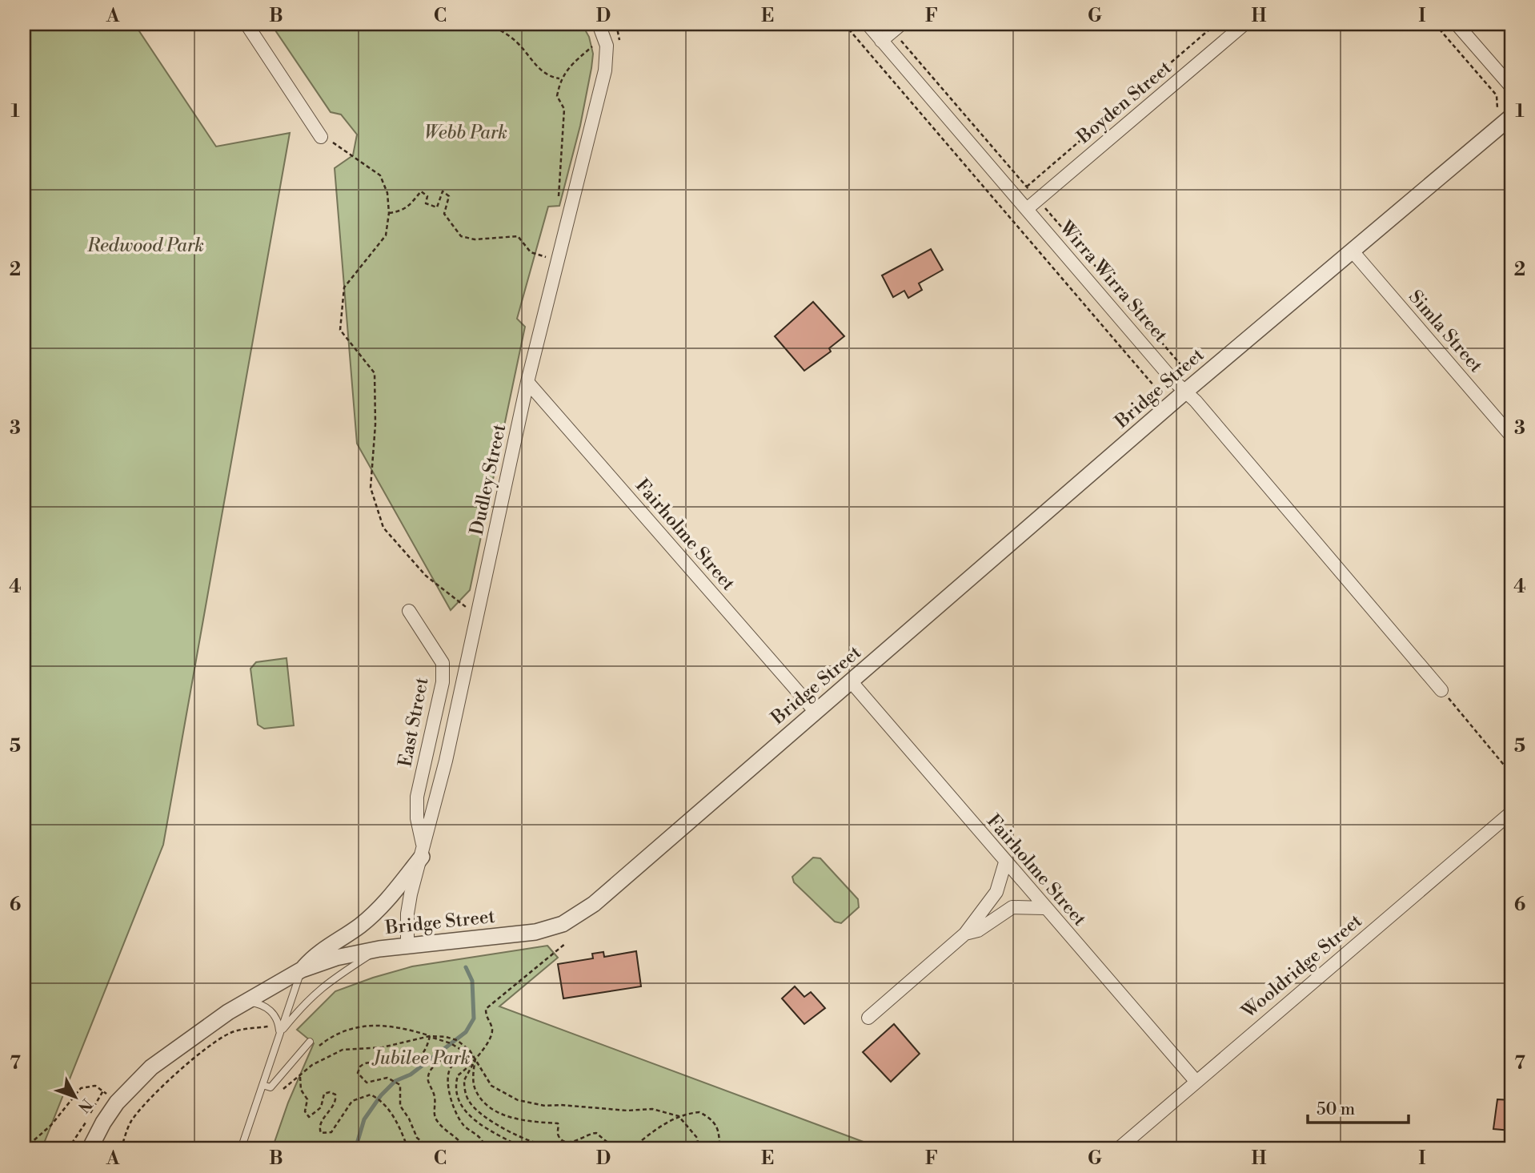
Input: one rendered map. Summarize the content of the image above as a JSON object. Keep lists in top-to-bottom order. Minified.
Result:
{"streets":{"street":["Boyden Street","Wirra Wirra Street","Simla Street","Bridge Street","Dudley Street","Fairholme Street","East Street","Wooldridge Street"]},"crossings":[["Boyden Street","Wirra Wirra Street"],["Wirra Wirra Street","Bridge Street"],["Simla Street","Bridge Street"],["Bridge Street","Dudley Street"],["Bridge Street","Fairholme Street"],["Dudley Street","Fairholme Street"],["Dudley Street","East Street"],["Fairholme Street","Wooldridge Street"]],"parks":["Webb Park","Redwood Park","Jubilee Park"],"scale_bar":"50 m","north":"bottom right","grid":{"columns":["A","B","C","D","E","F","G","H","I"],"rows":["1","2","3","4","5","6","7"]}}
